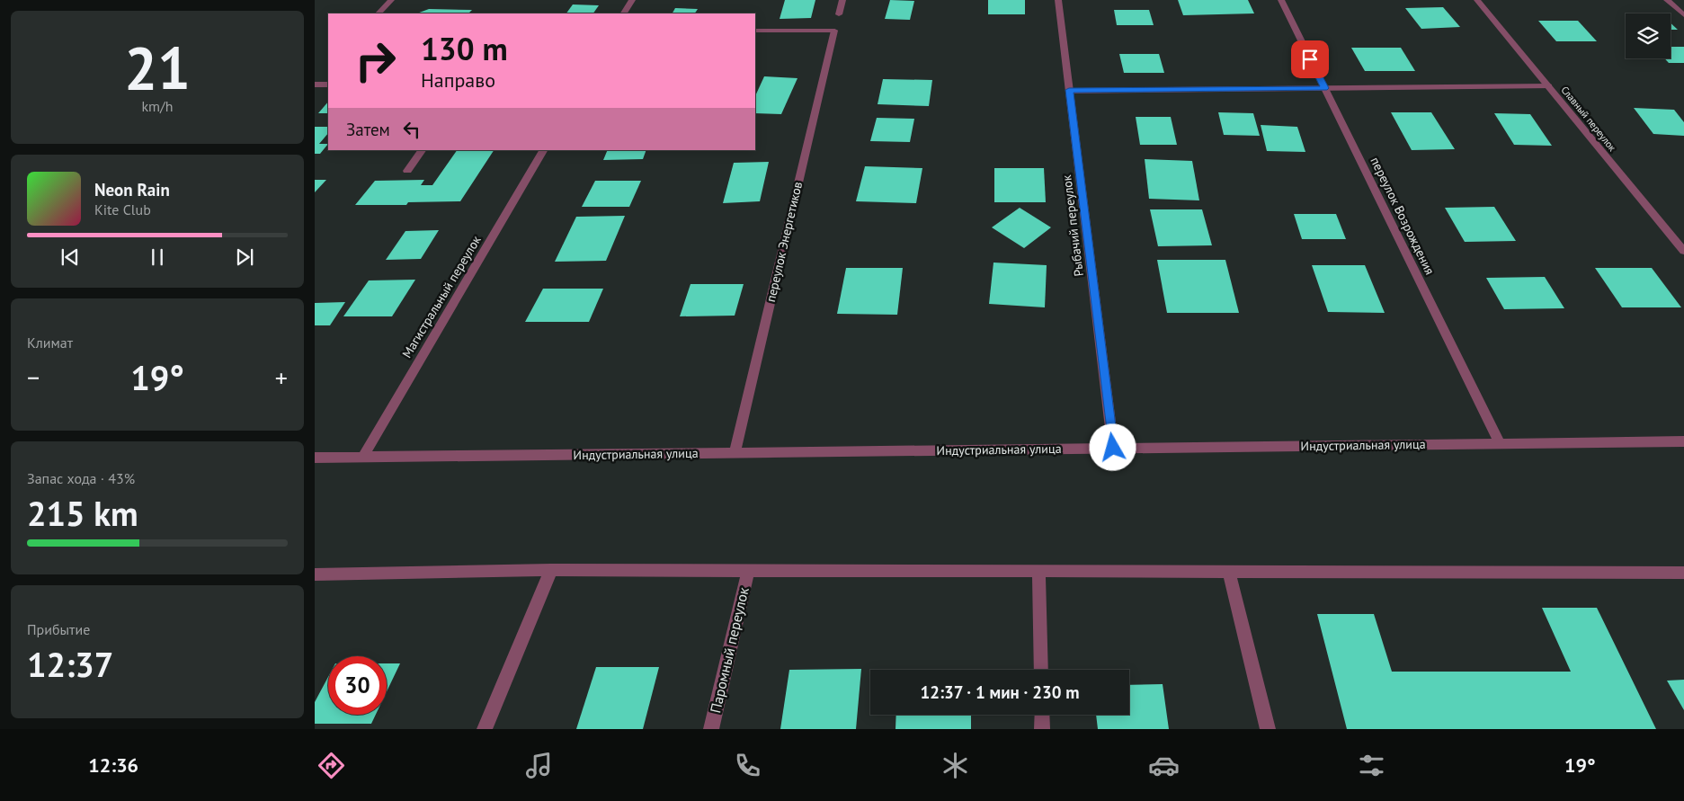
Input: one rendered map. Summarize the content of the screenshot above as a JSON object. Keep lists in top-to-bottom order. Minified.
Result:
{"streets":{"street":["Славный переулок","переулок Возрождения","Рыбачий переулок","переулок Энергетиков","Магистральный переулок","Индустриальная улица","Паромный переулок"]},"crossings":[["переулок Возрождения","Индустриальная улица"],["Рыбачий переулок","Индустриальная улица"],["переулок Энергетиков","Индустриальная улица"],["Магистральный переулок","Индустриальная улица"]],"page":{"tile":[["21","km/h"],"Климат",["Запас хода · 43%","215 km"],["Прибытие","12:37"]],"turn":["130 m","Направо"],"then":"Затем","song":["Neon Rain","Kite Club"],"heat":["−","19°","+"],"limit":"30","trip":"12:37 · 1 мин · 230 m","tabs":["12:36","19°"]}}
